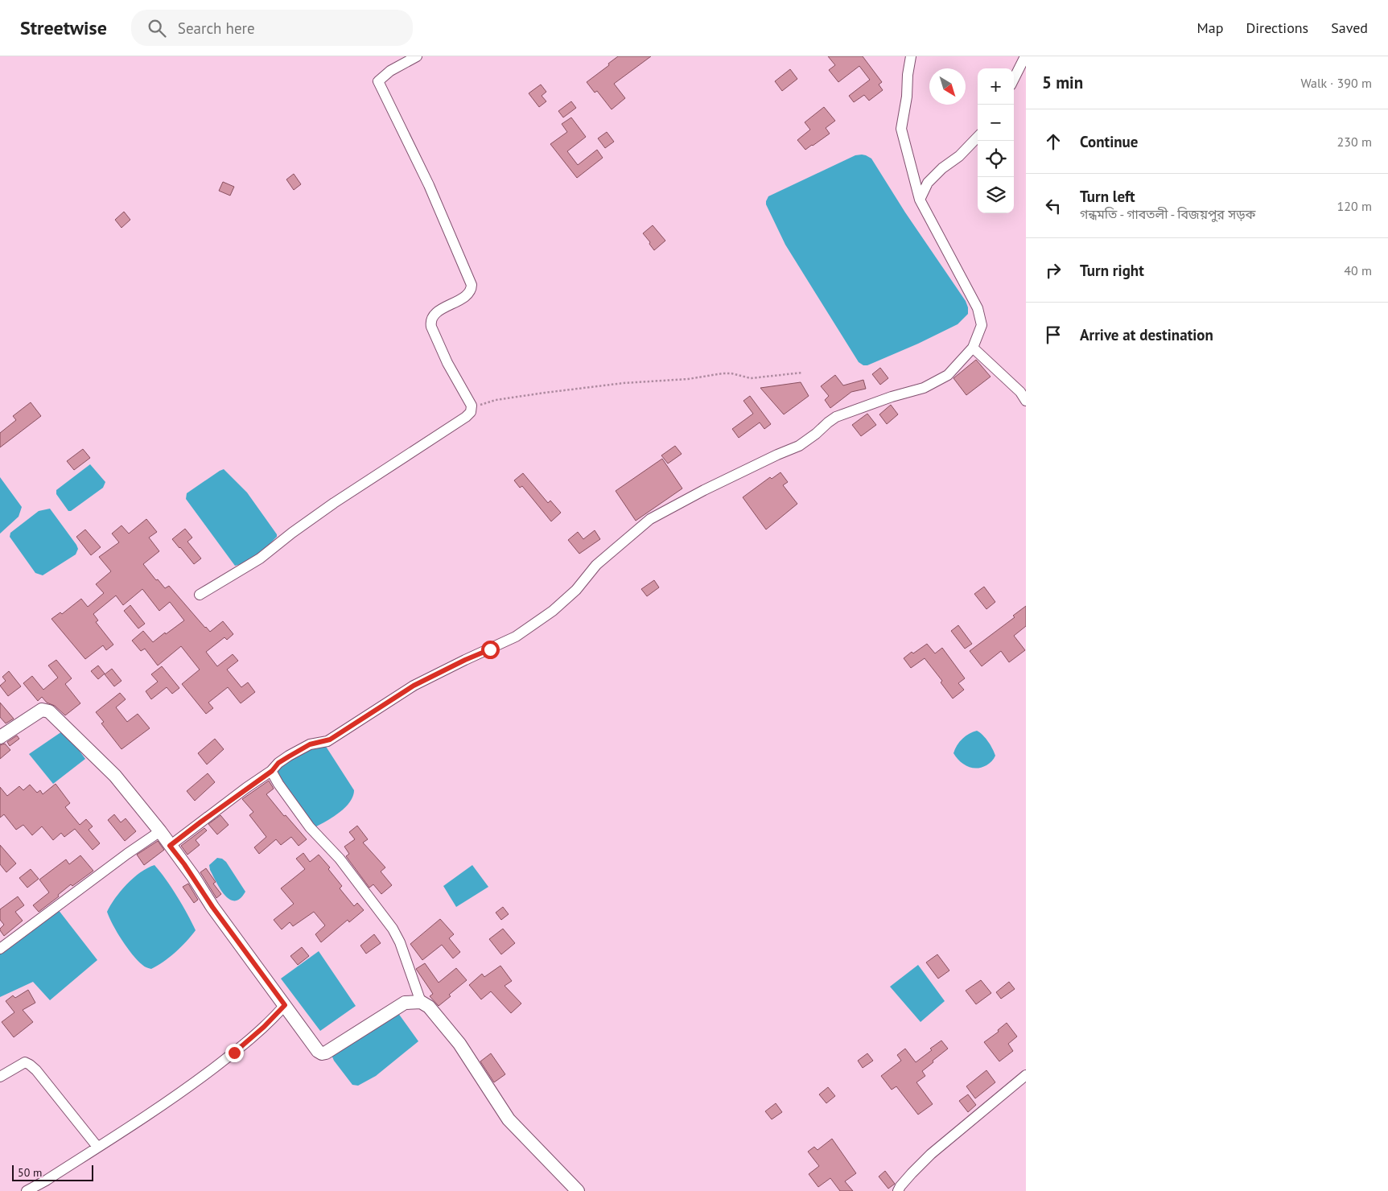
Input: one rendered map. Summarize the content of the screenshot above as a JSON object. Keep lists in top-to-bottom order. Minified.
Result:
{"scale_bar":"50 m","north":"bottom right","page":{"header":"Streetwise","search":"Search here","nav":["Map","Directions","Saved"],"heading":["5 min","Walk · 390 m"],"map_buttons":["+","−"],"list":[["Continue","230 m"],["Turn left","গন্ধমতি - গাবতলী - বিজয়পুর সড়ক","120 m"],["Turn right","40 m"],"Arrive at destination"],"scale":"50 m"}}
